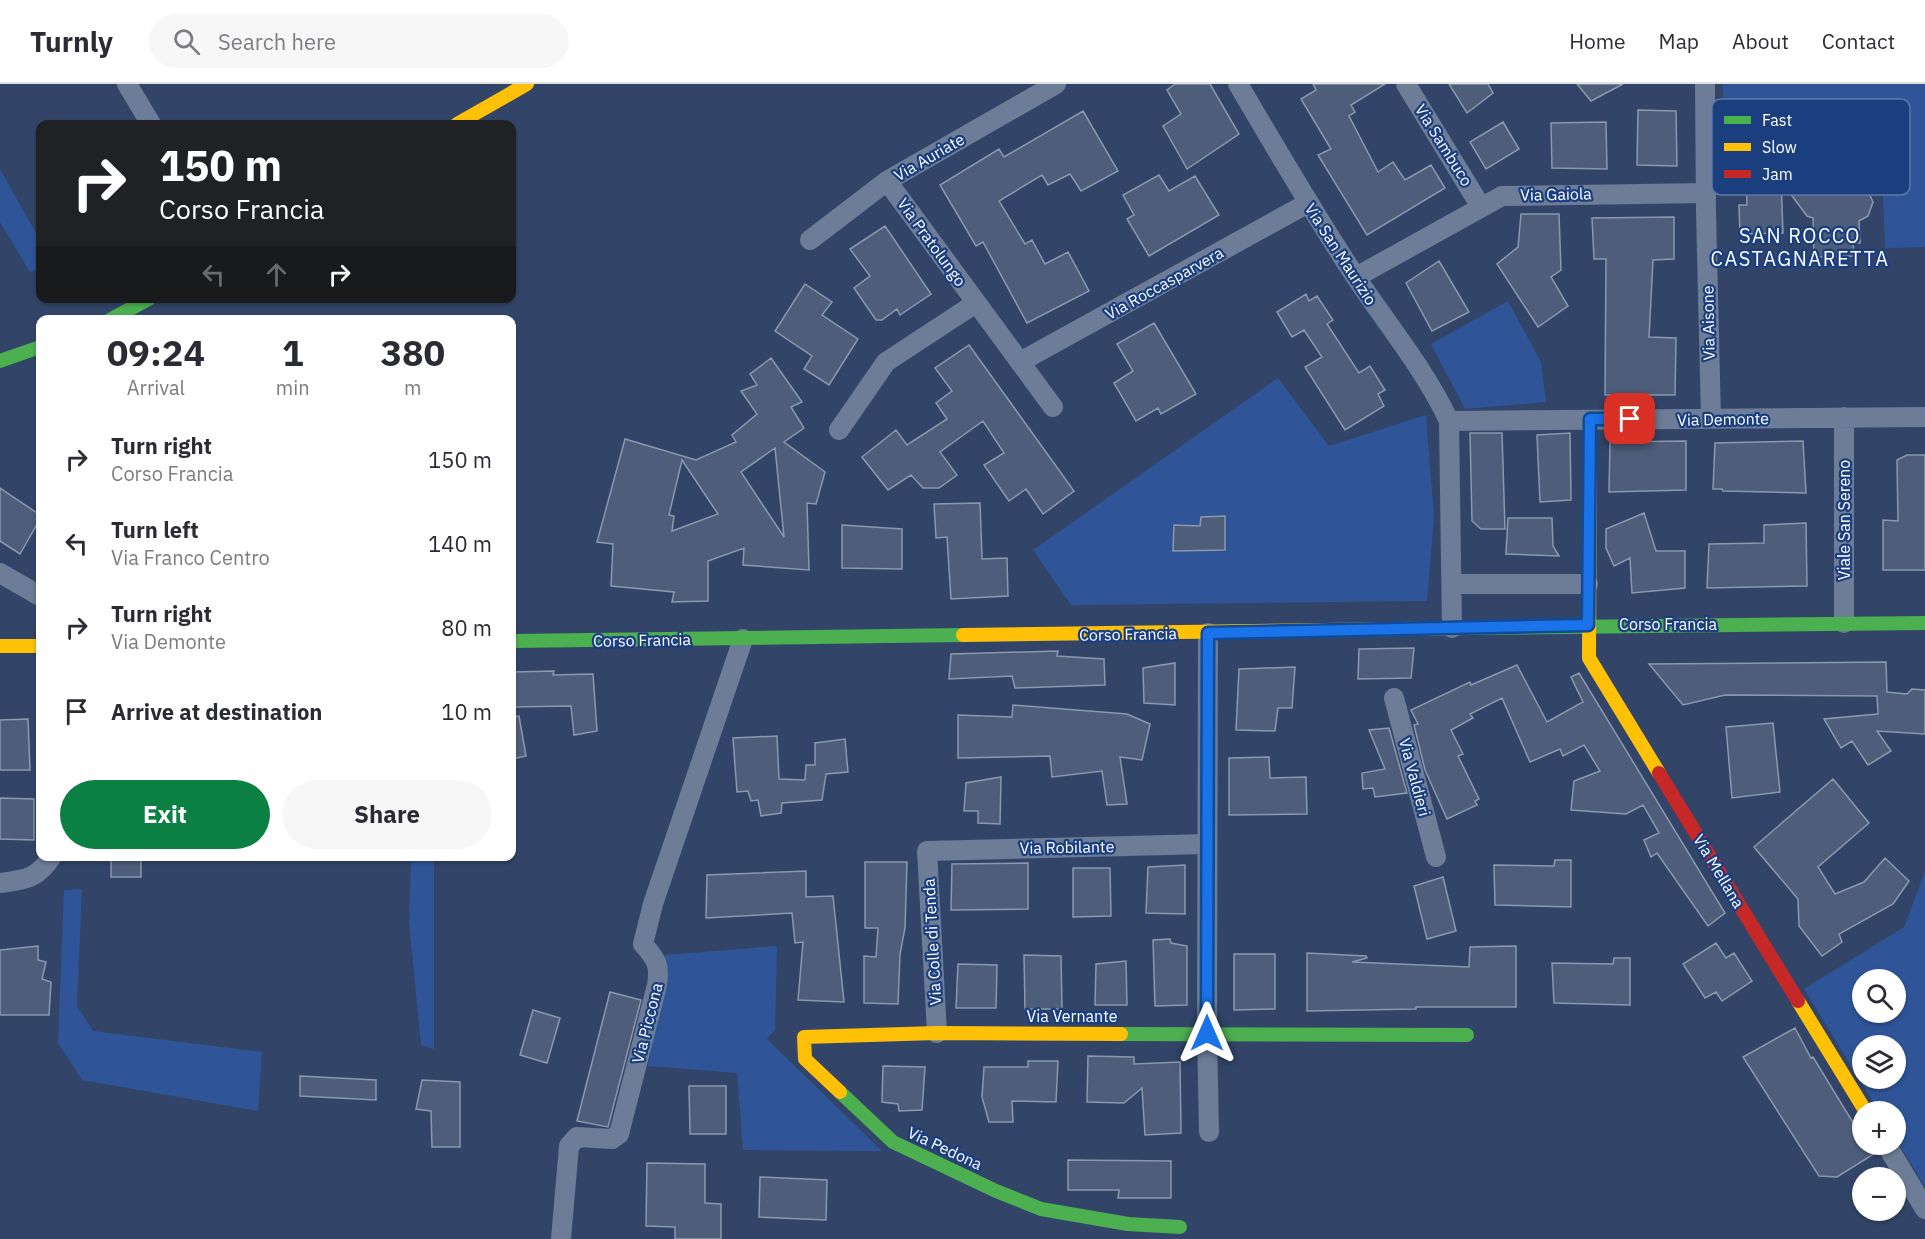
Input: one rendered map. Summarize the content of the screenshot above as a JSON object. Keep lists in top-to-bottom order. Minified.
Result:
{"streets":{"street":["Via Sambuco","Via Auriate","Via Gaiola","Via Pratolungo","Via San Maurizio","Via Roccasparvera","Via Aisone","Via Demonte","Viale San Sereno","Corso Francia","Via Valdieri","Via Robilante","Via Mellana","Via Colle di Tenda","Via Vernante","Via Piccona","Via Pedona"]},"crossings":[["Via Sambuco","Via Gaiola"],["Via Auriate","Via Pratolungo"],["Via Gaiola","Via San Maurizio"],["Via Gaiola","Via Aisone"],["Via Pratolungo","Via Roccasparvera"],["Via San Maurizio","Via Roccasparvera"],["Via San Maurizio","Via Demonte"],["Via Aisone","Via Demonte"],["Via Demonte","Viale San Sereno"],["Via Demonte","Via Mellana"],["Viale San Sereno","Corso Francia"],["Corso Francia","Via Mellana"],["Corso Francia","Via Piccona"],["Via Robilante","Via Colle di Tenda"],["Via Colle di Tenda","Via Vernante"],["Via Colle di Tenda","Via Pedona"],["Via Vernante","Via Pedona"]],"districts":["SAN ROCCO CASTAGNARETTA"],"legend":["Fast","Slow","Jam"],"page":{"header":"Turnly","search":"Search here","nav":["Home","Map","About","Contact"],"turn":["150 m","Corso Francia"],"eta":["09:24","Arrival","1","min","380","m"],"list":[{"name":"Turn right","note":"Corso Francia","value":"150 m"},{"name":"Turn left","note":"Via Franco Centro","value":"140 m"},{"name":"Turn right","note":"Via Demonte","value":"80 m"},{"name":"Arrive at destination","value":"10 m"}],"buttons":["Exit","Share"],"map_buttons":["+","−"]}}
